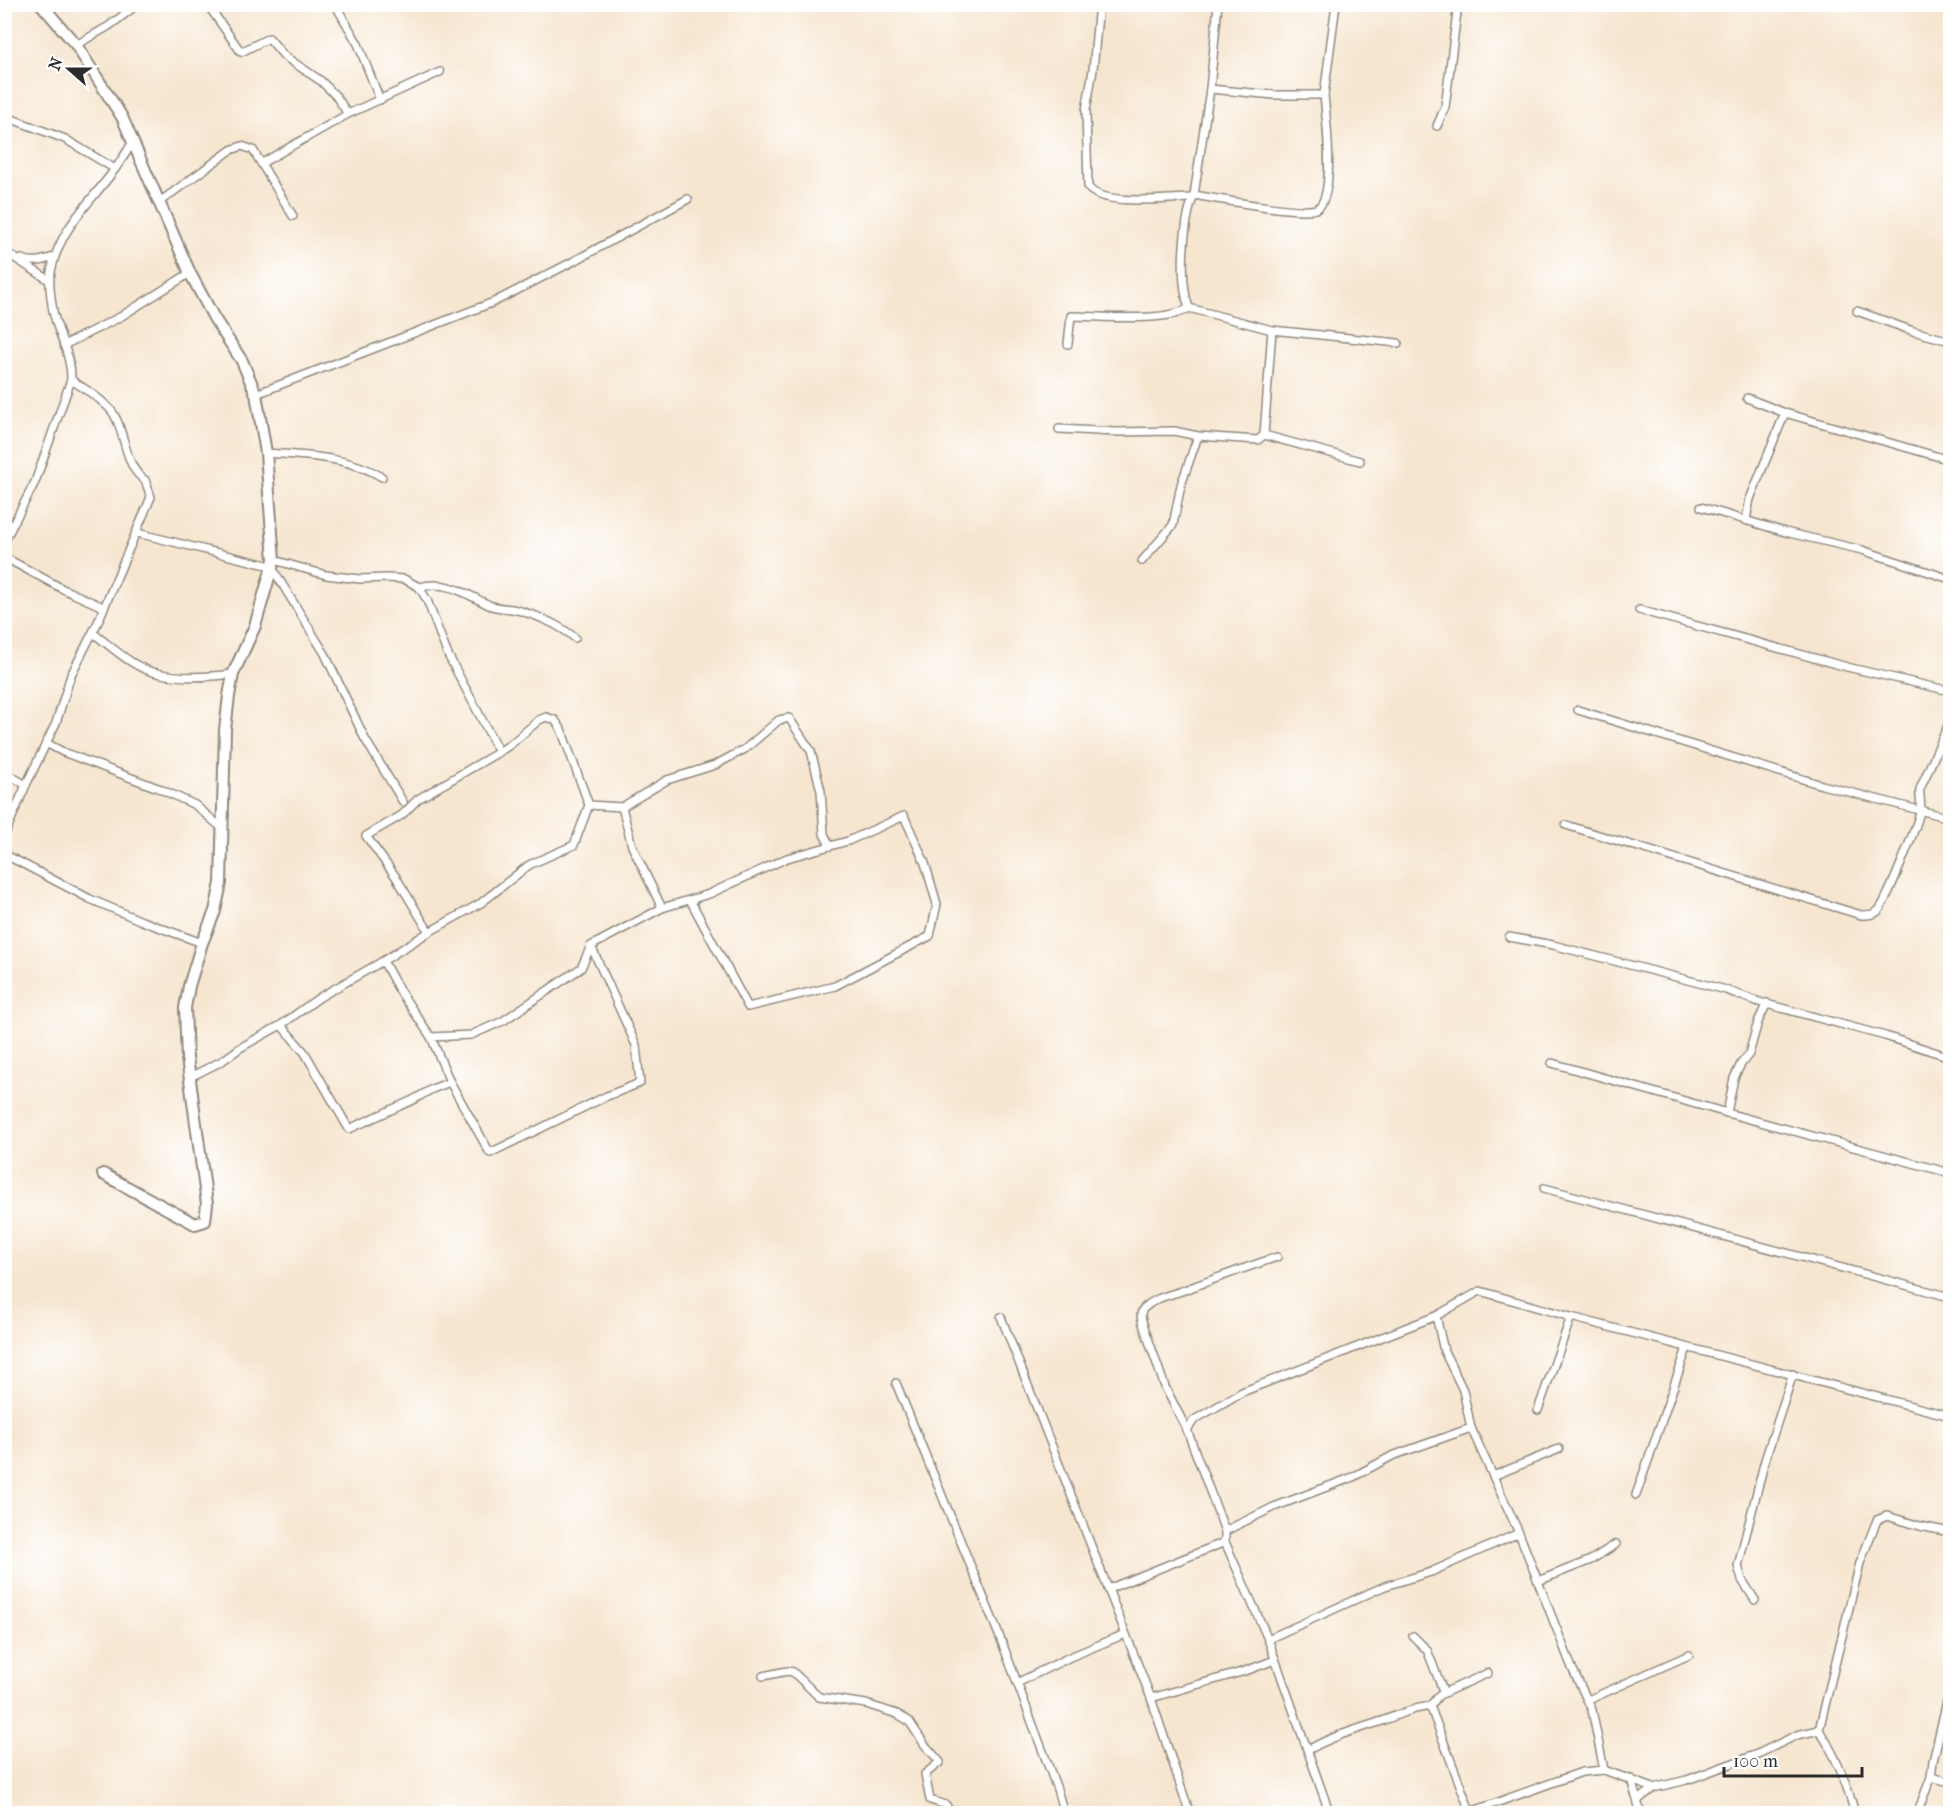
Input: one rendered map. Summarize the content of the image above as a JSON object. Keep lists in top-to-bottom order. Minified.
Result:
{"scale_bar":"100 m","north":"left"}
